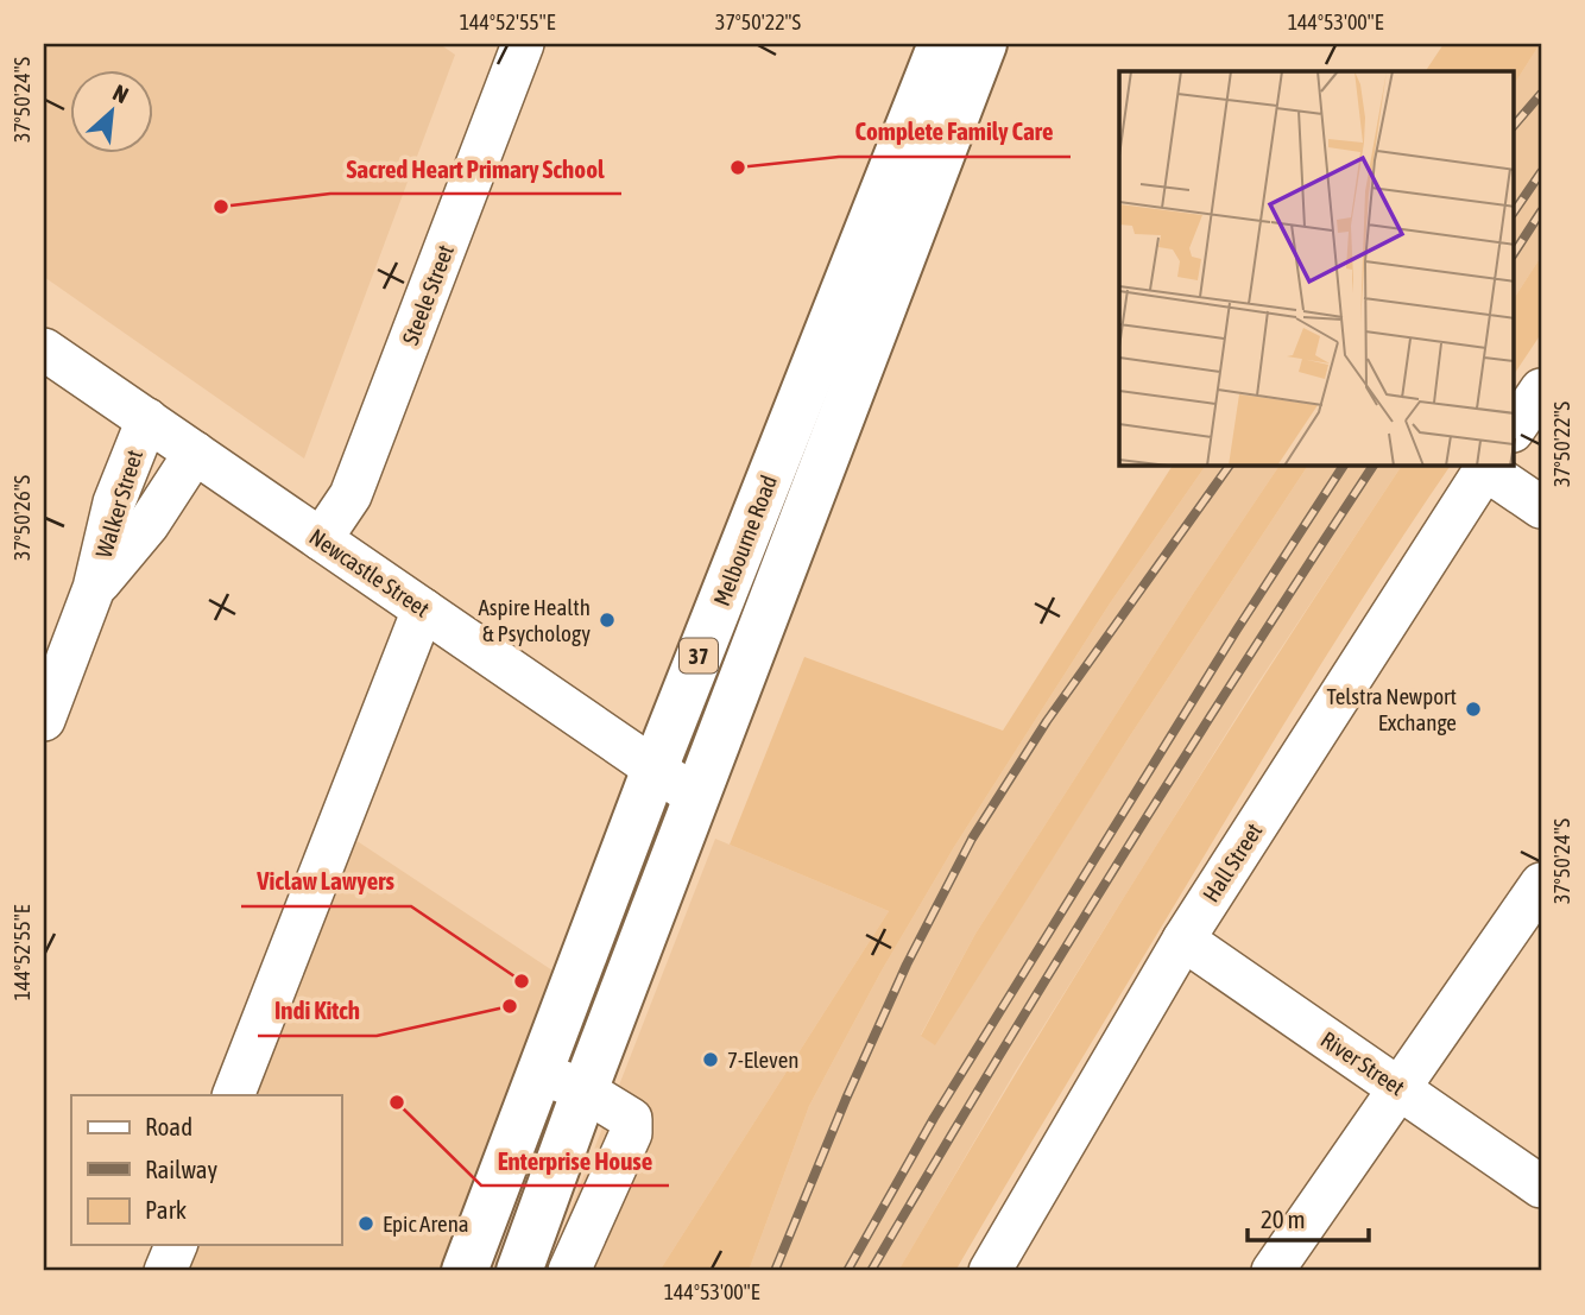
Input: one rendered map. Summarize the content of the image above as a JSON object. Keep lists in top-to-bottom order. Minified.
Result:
{"streets":{"main road":["Melbourne Road","37"],"street":["Steele Street","Walker Street","Newcastle Street","Hall Street","River Street"]},"crossings":[["Steele Street","Newcastle Street"],["Walker Street","Newcastle Street"],["Melbourne Road","Newcastle Street"],["Hall Street","River Street"]],"places":["Complete Family Care","Sacred Heart Primary School","Aspire Health & Psychology","Telstra Newport Exchange","Viclaw Lawyers","Indi Kitch","7-Eleven","Enterprise House","Epic Arena"],"legend":["Road","Railway","Park"],"scale_bar":"20 m","north":"top right","coordinates":["144°52'55\"E","37°50'22\"S","144°53'00\"E","37°50'24\"S","37°50'26\"S"]}
